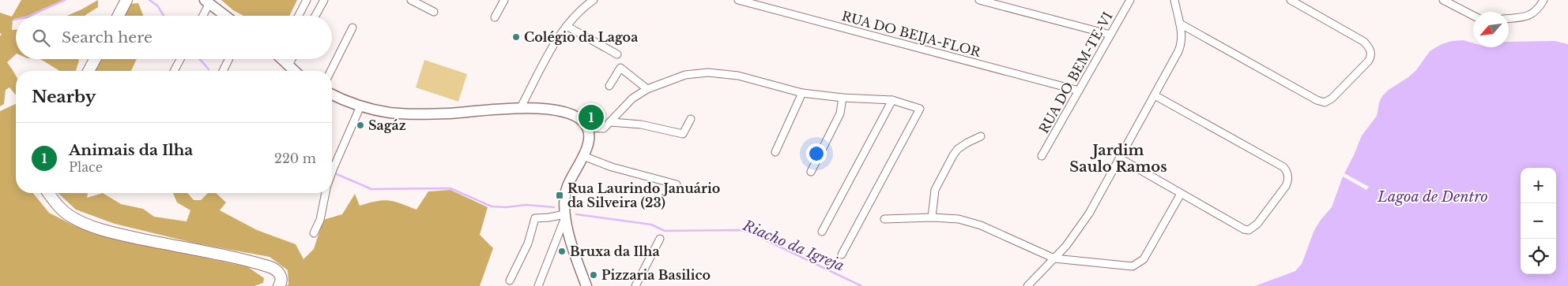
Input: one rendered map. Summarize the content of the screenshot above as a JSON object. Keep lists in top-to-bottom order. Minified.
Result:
{"streets":{"street":["RUA DO BEIJA-FLOR","RUA DO BEM-TE-VI"]},"crossings":[["RUA DO BEIJA-FLOR","RUA DO BEM-TE-VI"]],"districts":["Jardim Saulo Ramos"],"water":["Lagoa de Dentro","Riacho da Igreja"],"places":{"other":["Colégio da Lagoa","Sagáz","Bruxa da Ilha","Pizzaria Basilico"],"transit":["Rua Laurindo Januário da Silveira (23)"]},"north":"bottom left","page":{"search":"Search here","heading":"Nearby","pins":"1","list":[{"mark":"1","name":"Animais da Ilha","note":"Place","value":"220 m"}],"map_buttons":["+","−"]}}
